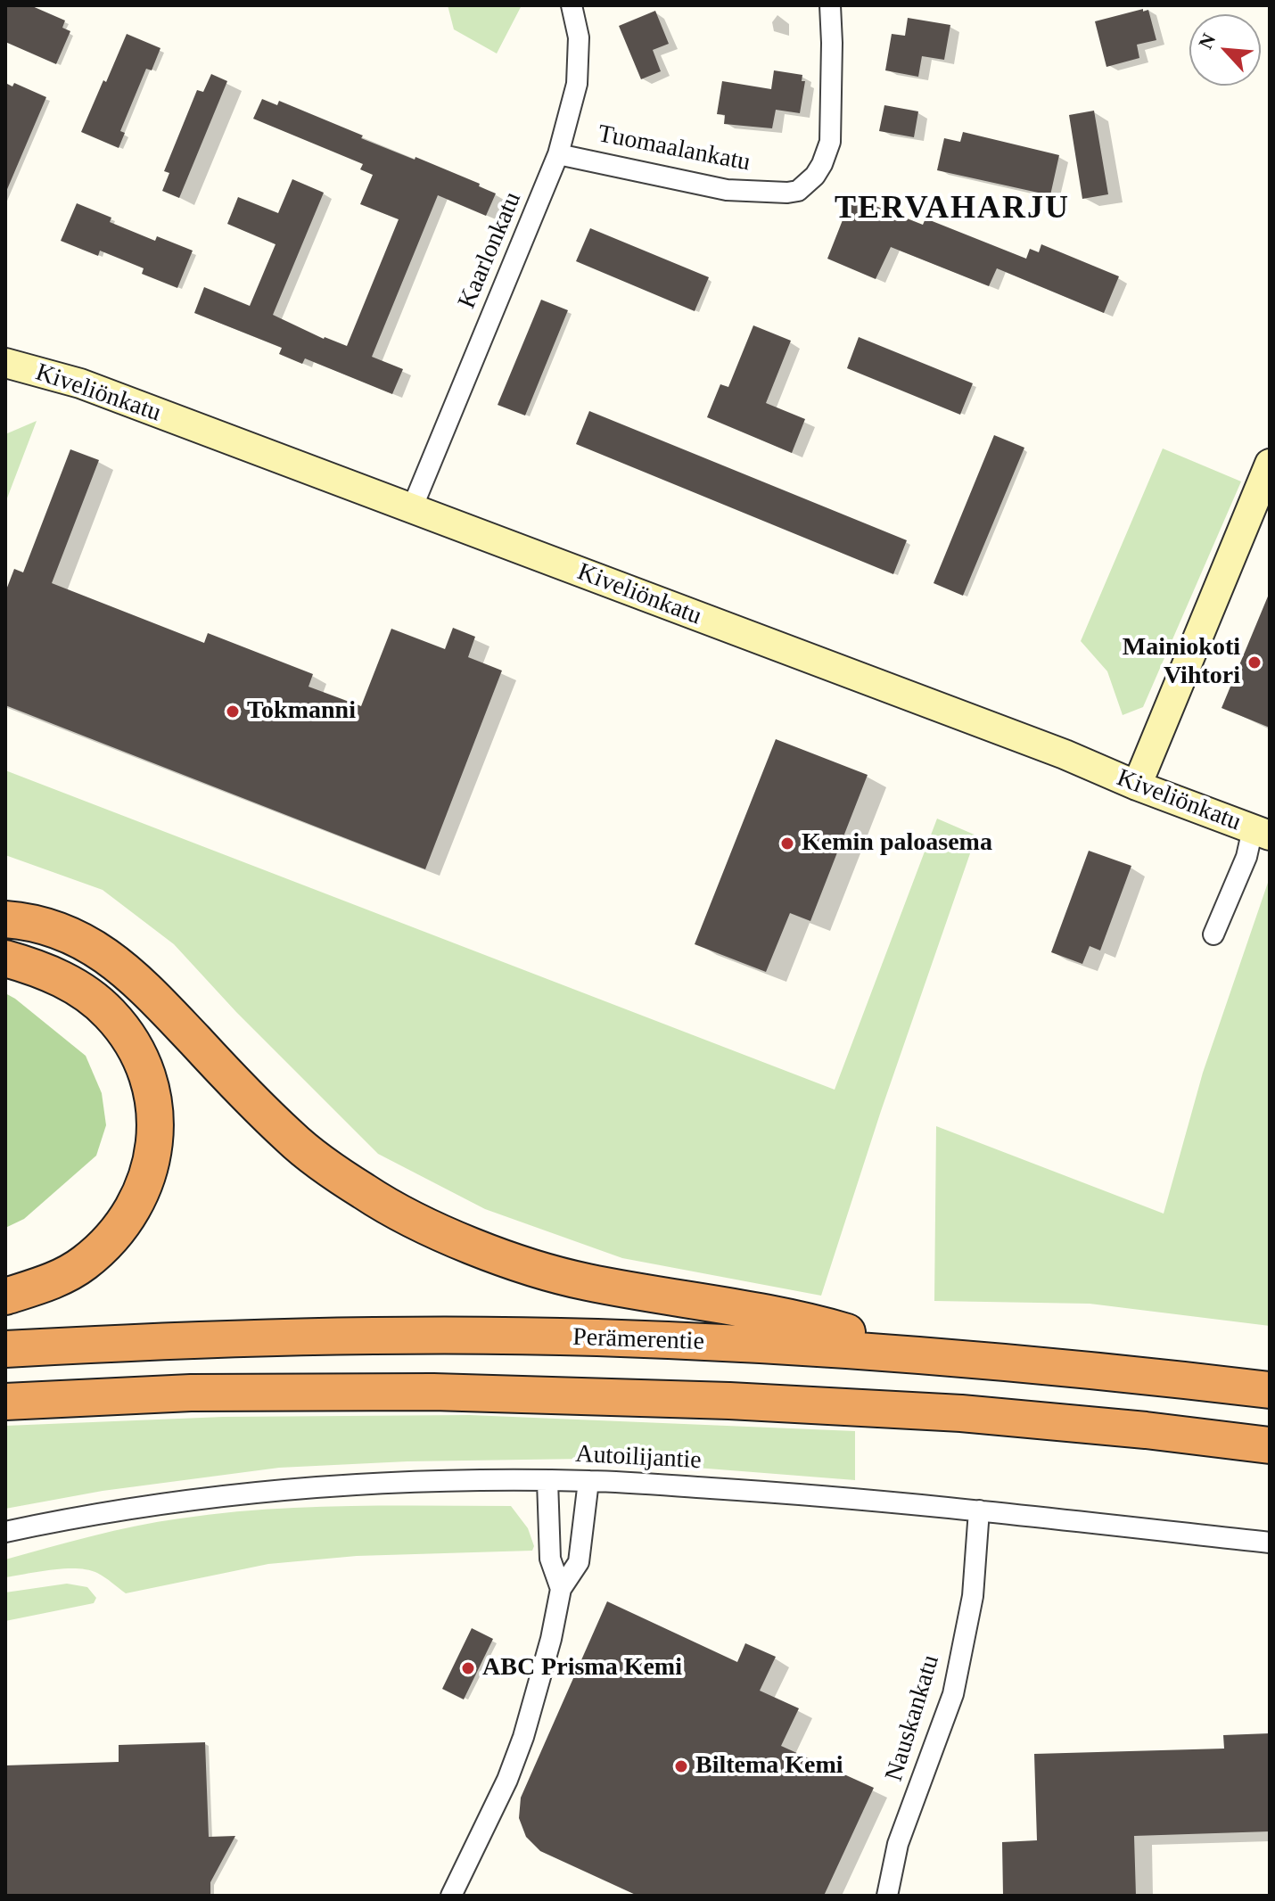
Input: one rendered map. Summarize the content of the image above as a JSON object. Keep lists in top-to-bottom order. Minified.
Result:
{"streets":{"highway":["Perämerentie"],"main road":["Kiveliönkatu"],"street":["Tuomaalankatu","Kaarlonkatu","Autoilijantie","Nauskankatu"]},"crossings":[["Tuomaalankatu","Kaarlonkatu"],["Kaarlonkatu","Kiveliönkatu"],["Autoilijantie","Nauskankatu"]],"districts":["TERVAHARJU"],"places":["Mainiokoti Vihtori","Tokmanni","Kemin paloasema","ABC Prisma Kemi","Biltema Kemi"],"north":"top left"}
